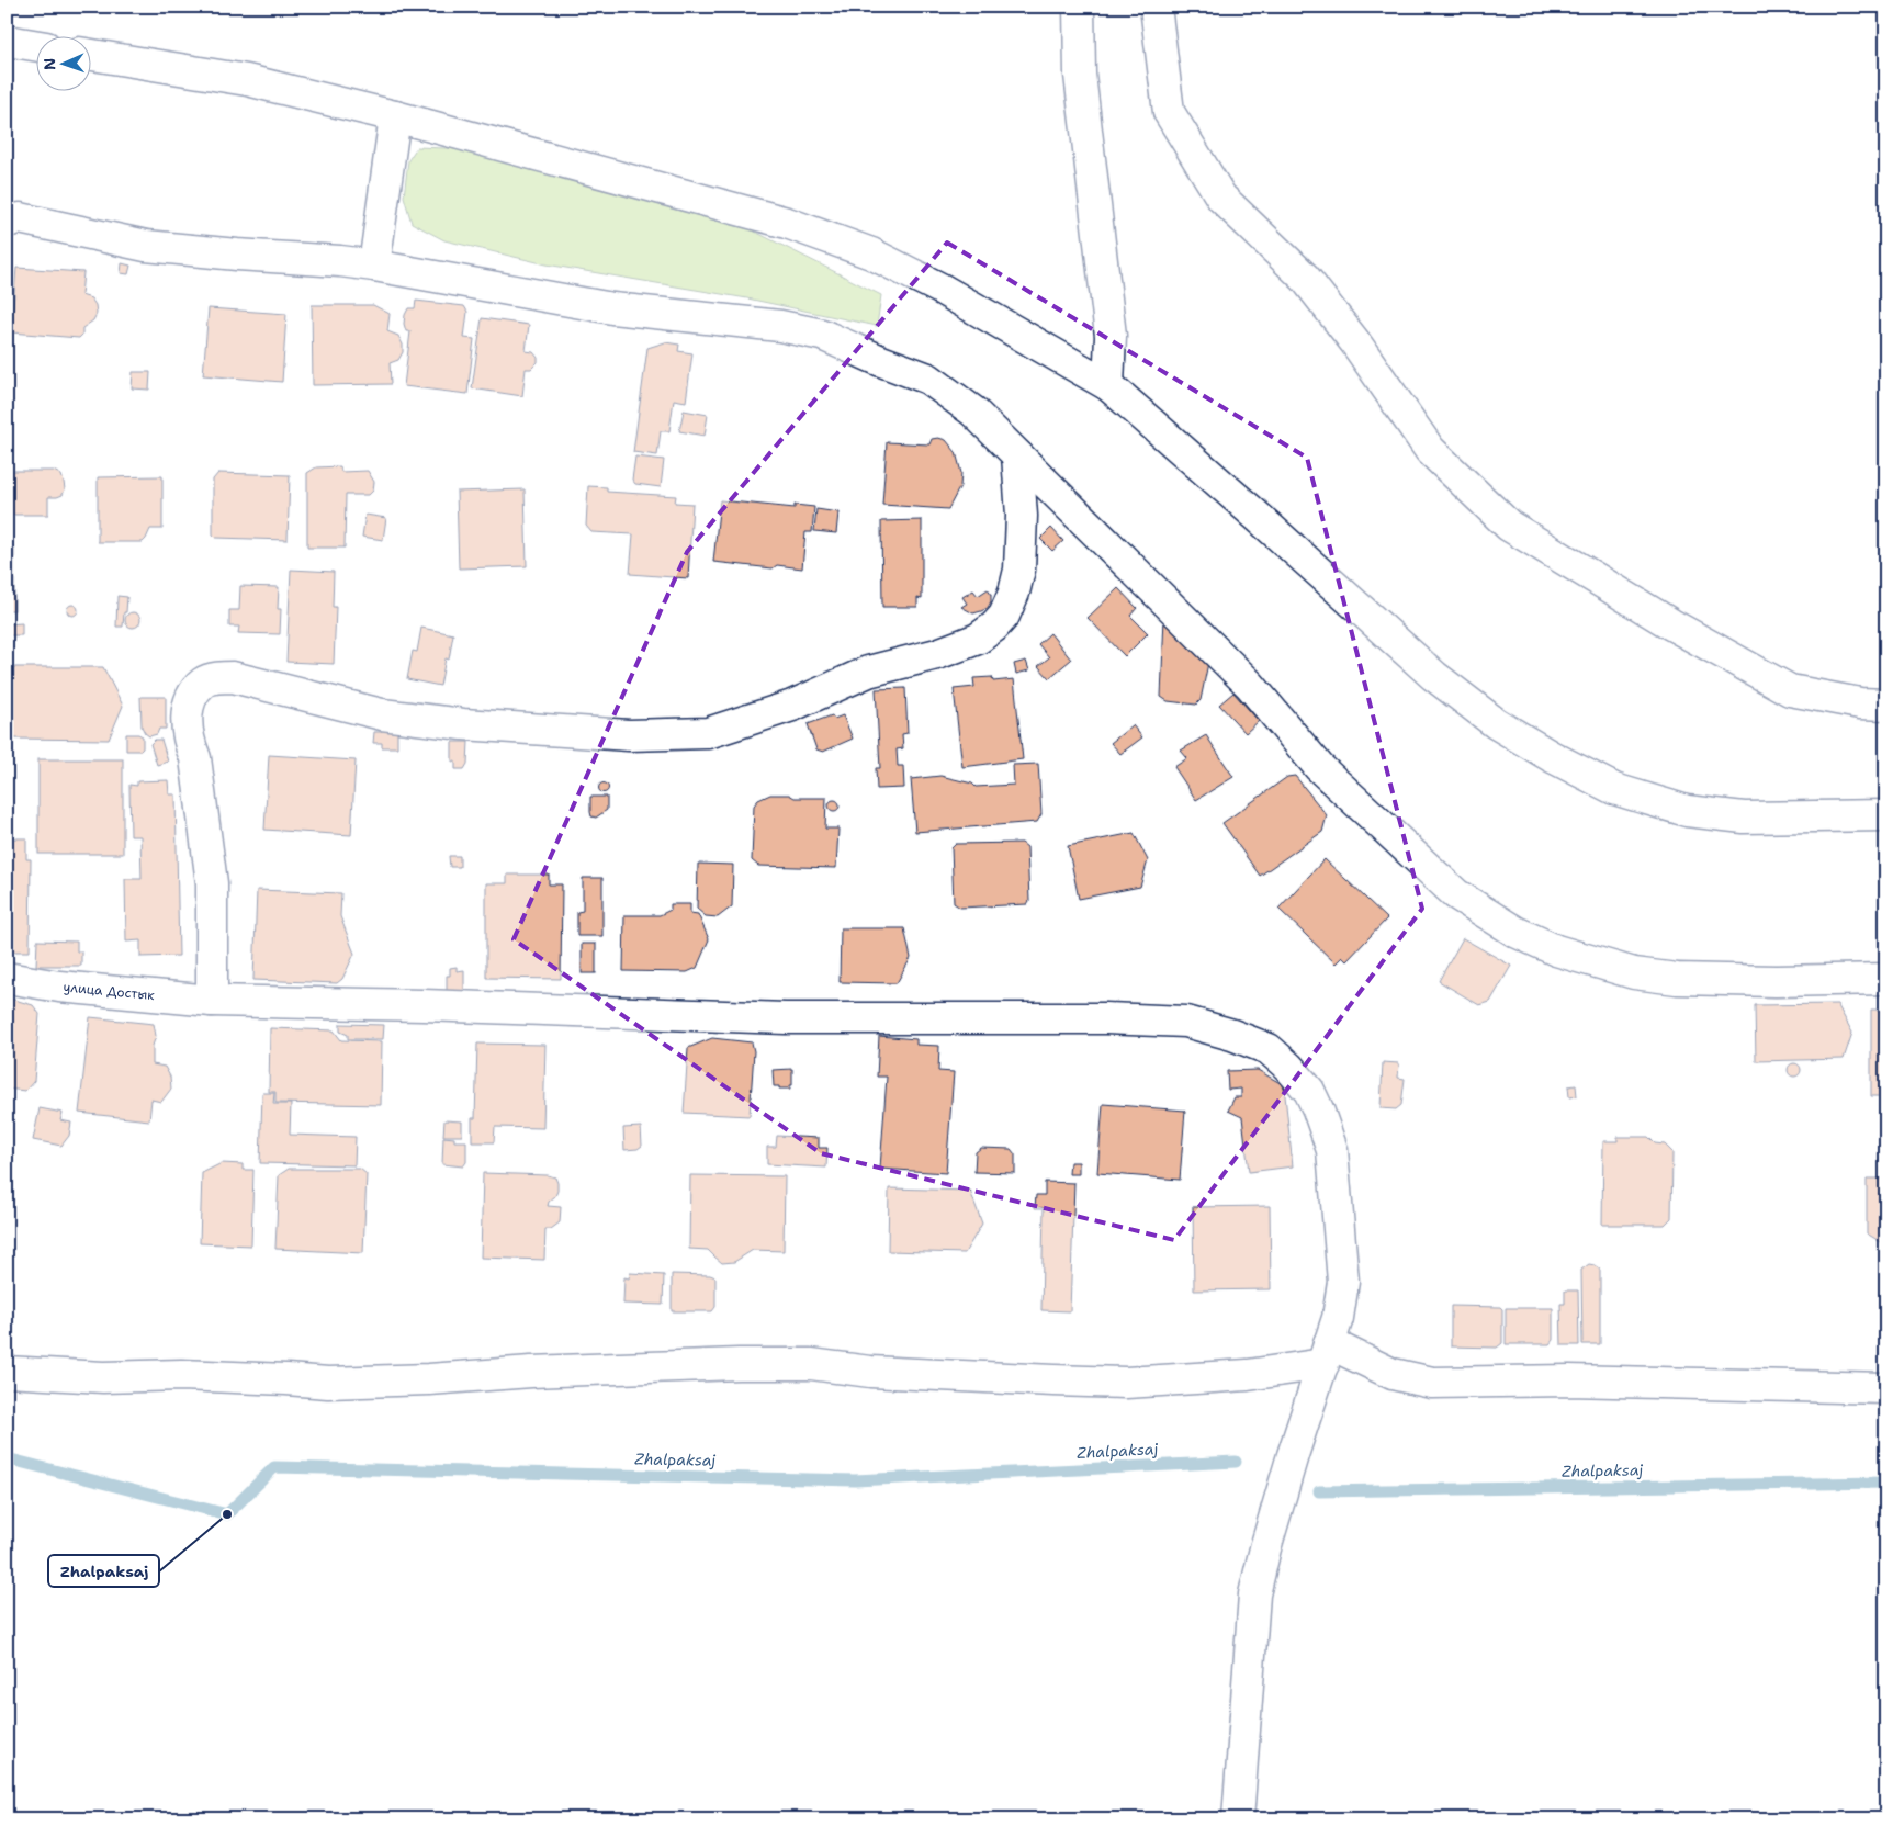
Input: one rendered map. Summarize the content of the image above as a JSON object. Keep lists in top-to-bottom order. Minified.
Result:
{"streets":{"street":["улица Достык"]},"water":["Zhalpaksaj"],"places":["Zhalpaksaj"],"north":"left"}
